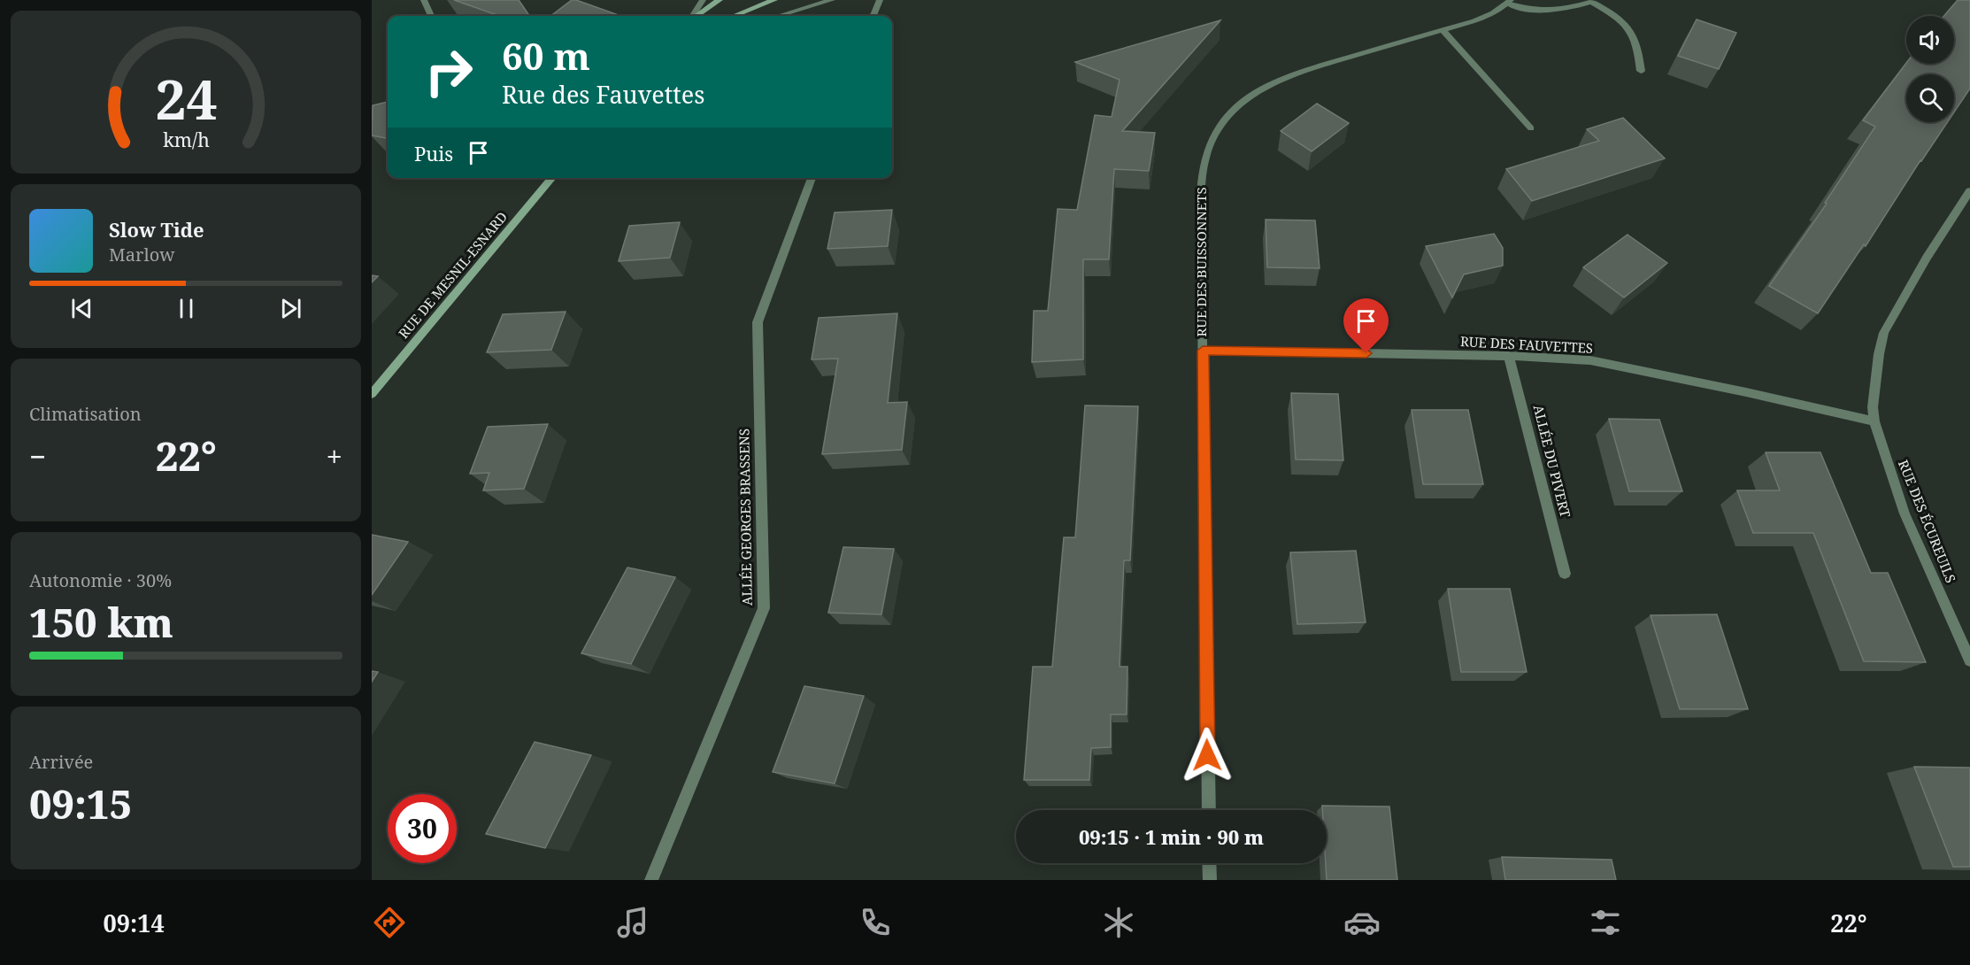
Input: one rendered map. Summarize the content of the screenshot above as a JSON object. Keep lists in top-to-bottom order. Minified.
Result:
{"streets":{"street":["RUE DES BUISSONNETS","RUE DE MESNIL-ESNARD","RUE DES FAUVETTES","ALLÉE DU PIVERT","ALLÉE GEORGES BRASSENS","RUE DES ÉCUREUILS"]},"crossings":[["RUE DES BUISSONNETS","RUE DES FAUVETTES"],["RUE DES FAUVETTES","ALLÉE DU PIVERT"],["RUE DES FAUVETTES","RUE DES ÉCUREUILS"]],"page":{"turn":["60 m","Rue des Fauvettes"],"then":"Puis","song":["Slow Tide","Marlow"],"tile":["Climatisation",["Autonomie · 30%","150 km"],["Arrivée","09:15"]],"heat":["−","22°","+"],"limit":"30","trip":"09:15 · 1 min · 90 m","tabs":["09:14","22°"],"gauge":["24","km/h"]}}
